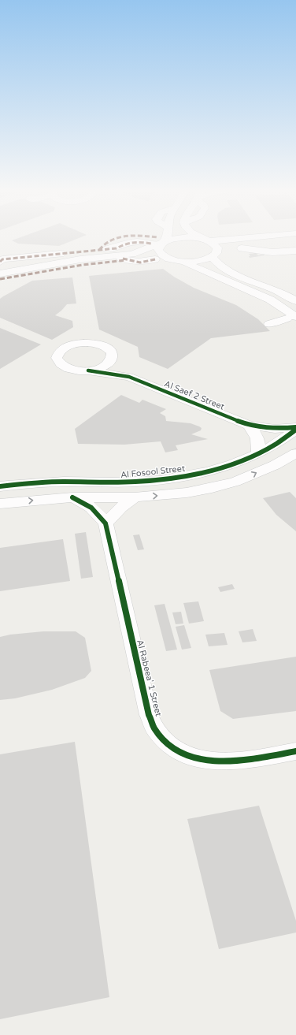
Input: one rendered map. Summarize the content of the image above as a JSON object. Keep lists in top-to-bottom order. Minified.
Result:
{"streets":{"street":["Al Saef 2 Street","Al Fosool Street","Al Rabeea' 1 Street"]}}
